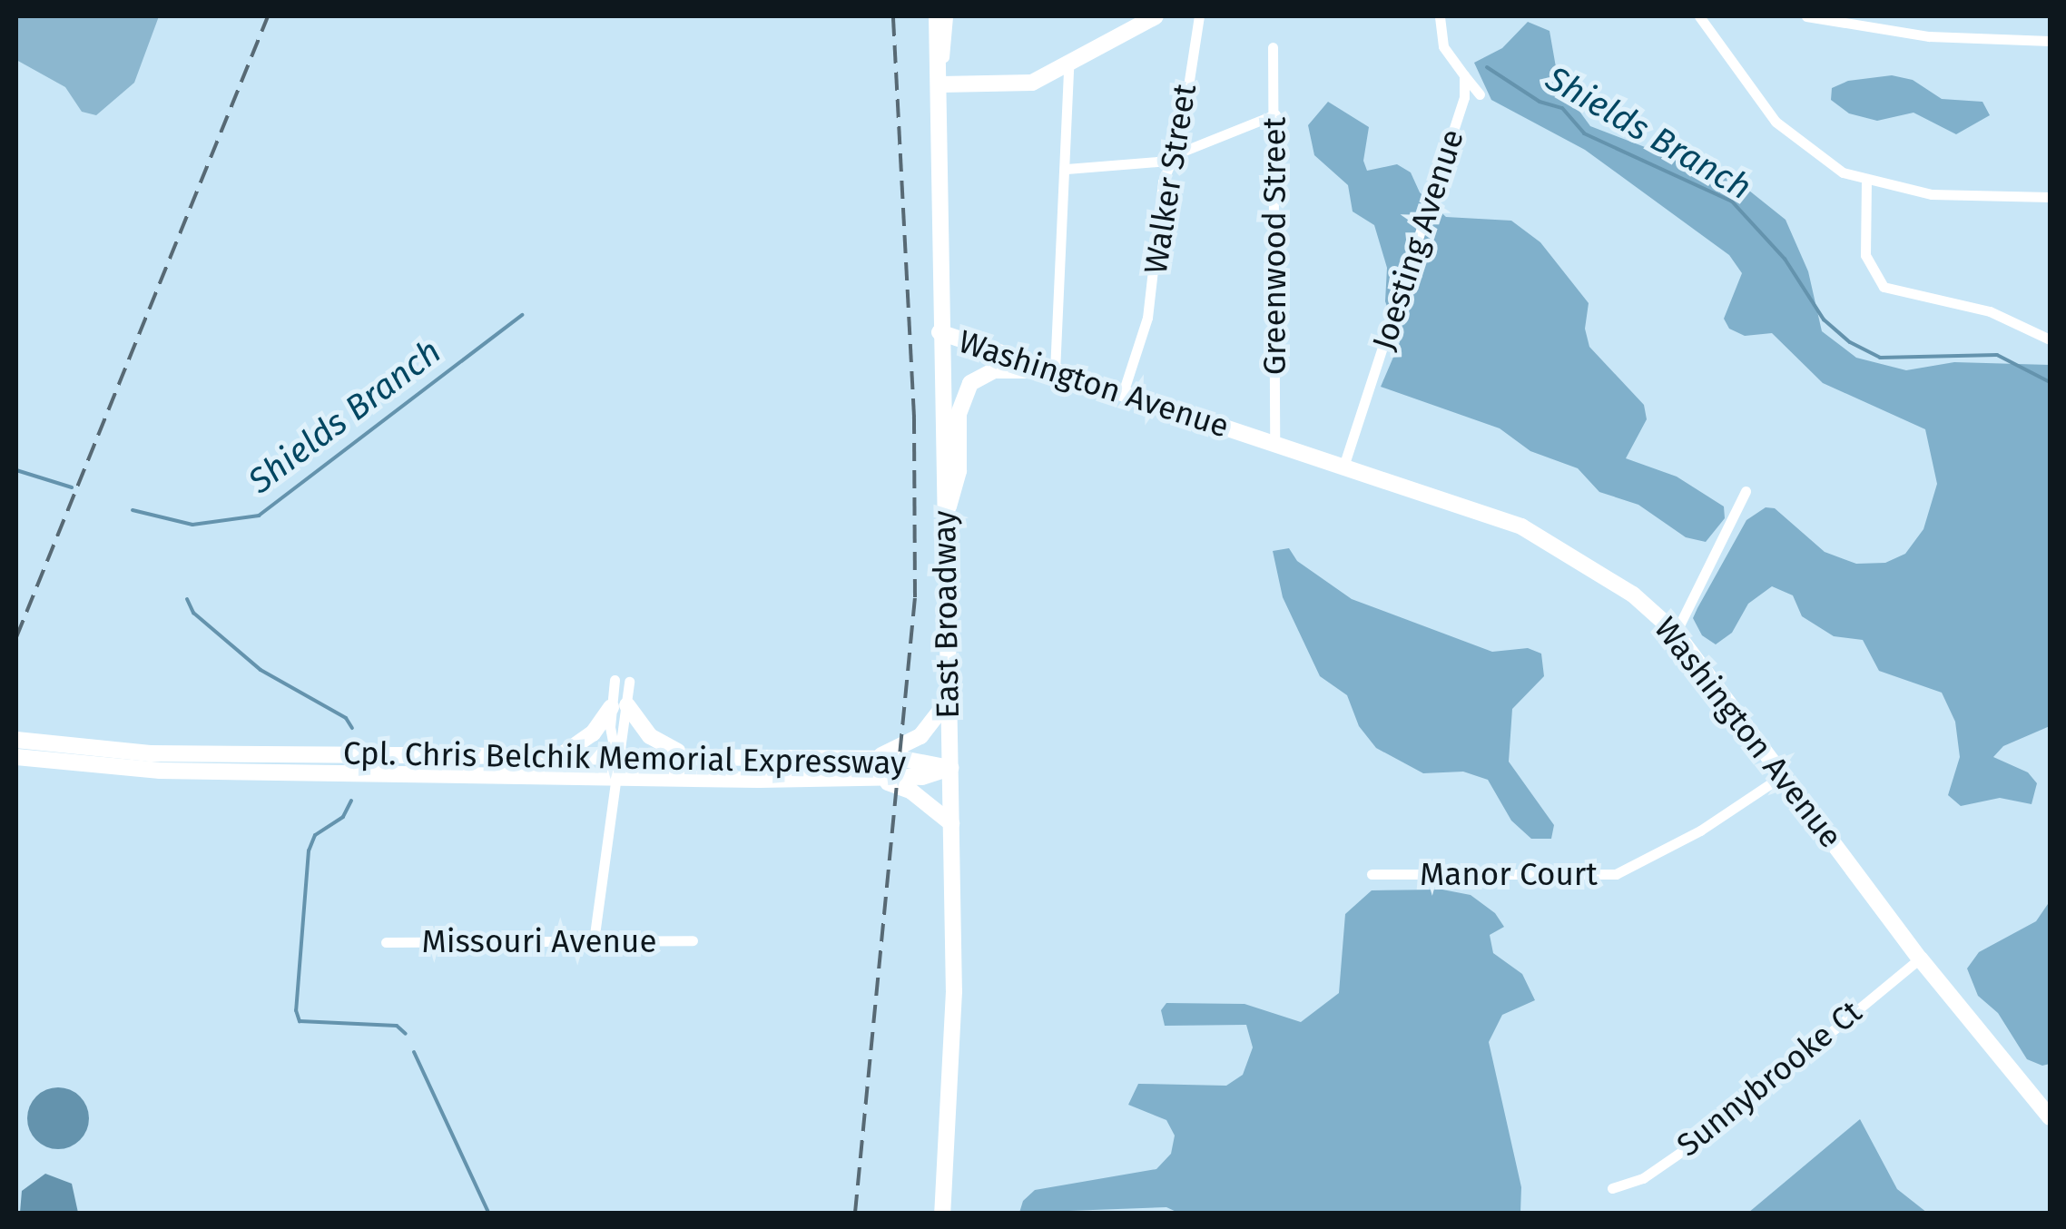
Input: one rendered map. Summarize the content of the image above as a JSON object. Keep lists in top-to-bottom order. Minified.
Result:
{"streets":{"main road":["Washington Avenue","East Broadway","Cpl. Chris Belchik Memorial Expressway"],"street":["Walker Street","Joesting Avenue","Greenwood Street","Manor Court","Missouri Avenue","Sunnybrooke Ct"]},"crossings":[["Walker Street","Washington Avenue"],["Joesting Avenue","Washington Avenue"],["Greenwood Street","Washington Avenue"],["Washington Avenue","East Broadway"],["Washington Avenue","Manor Court"],["Washington Avenue","Sunnybrooke Ct"],["East Broadway","Cpl. Chris Belchik Memorial Expressway"]],"water":["Shields Branch"]}
